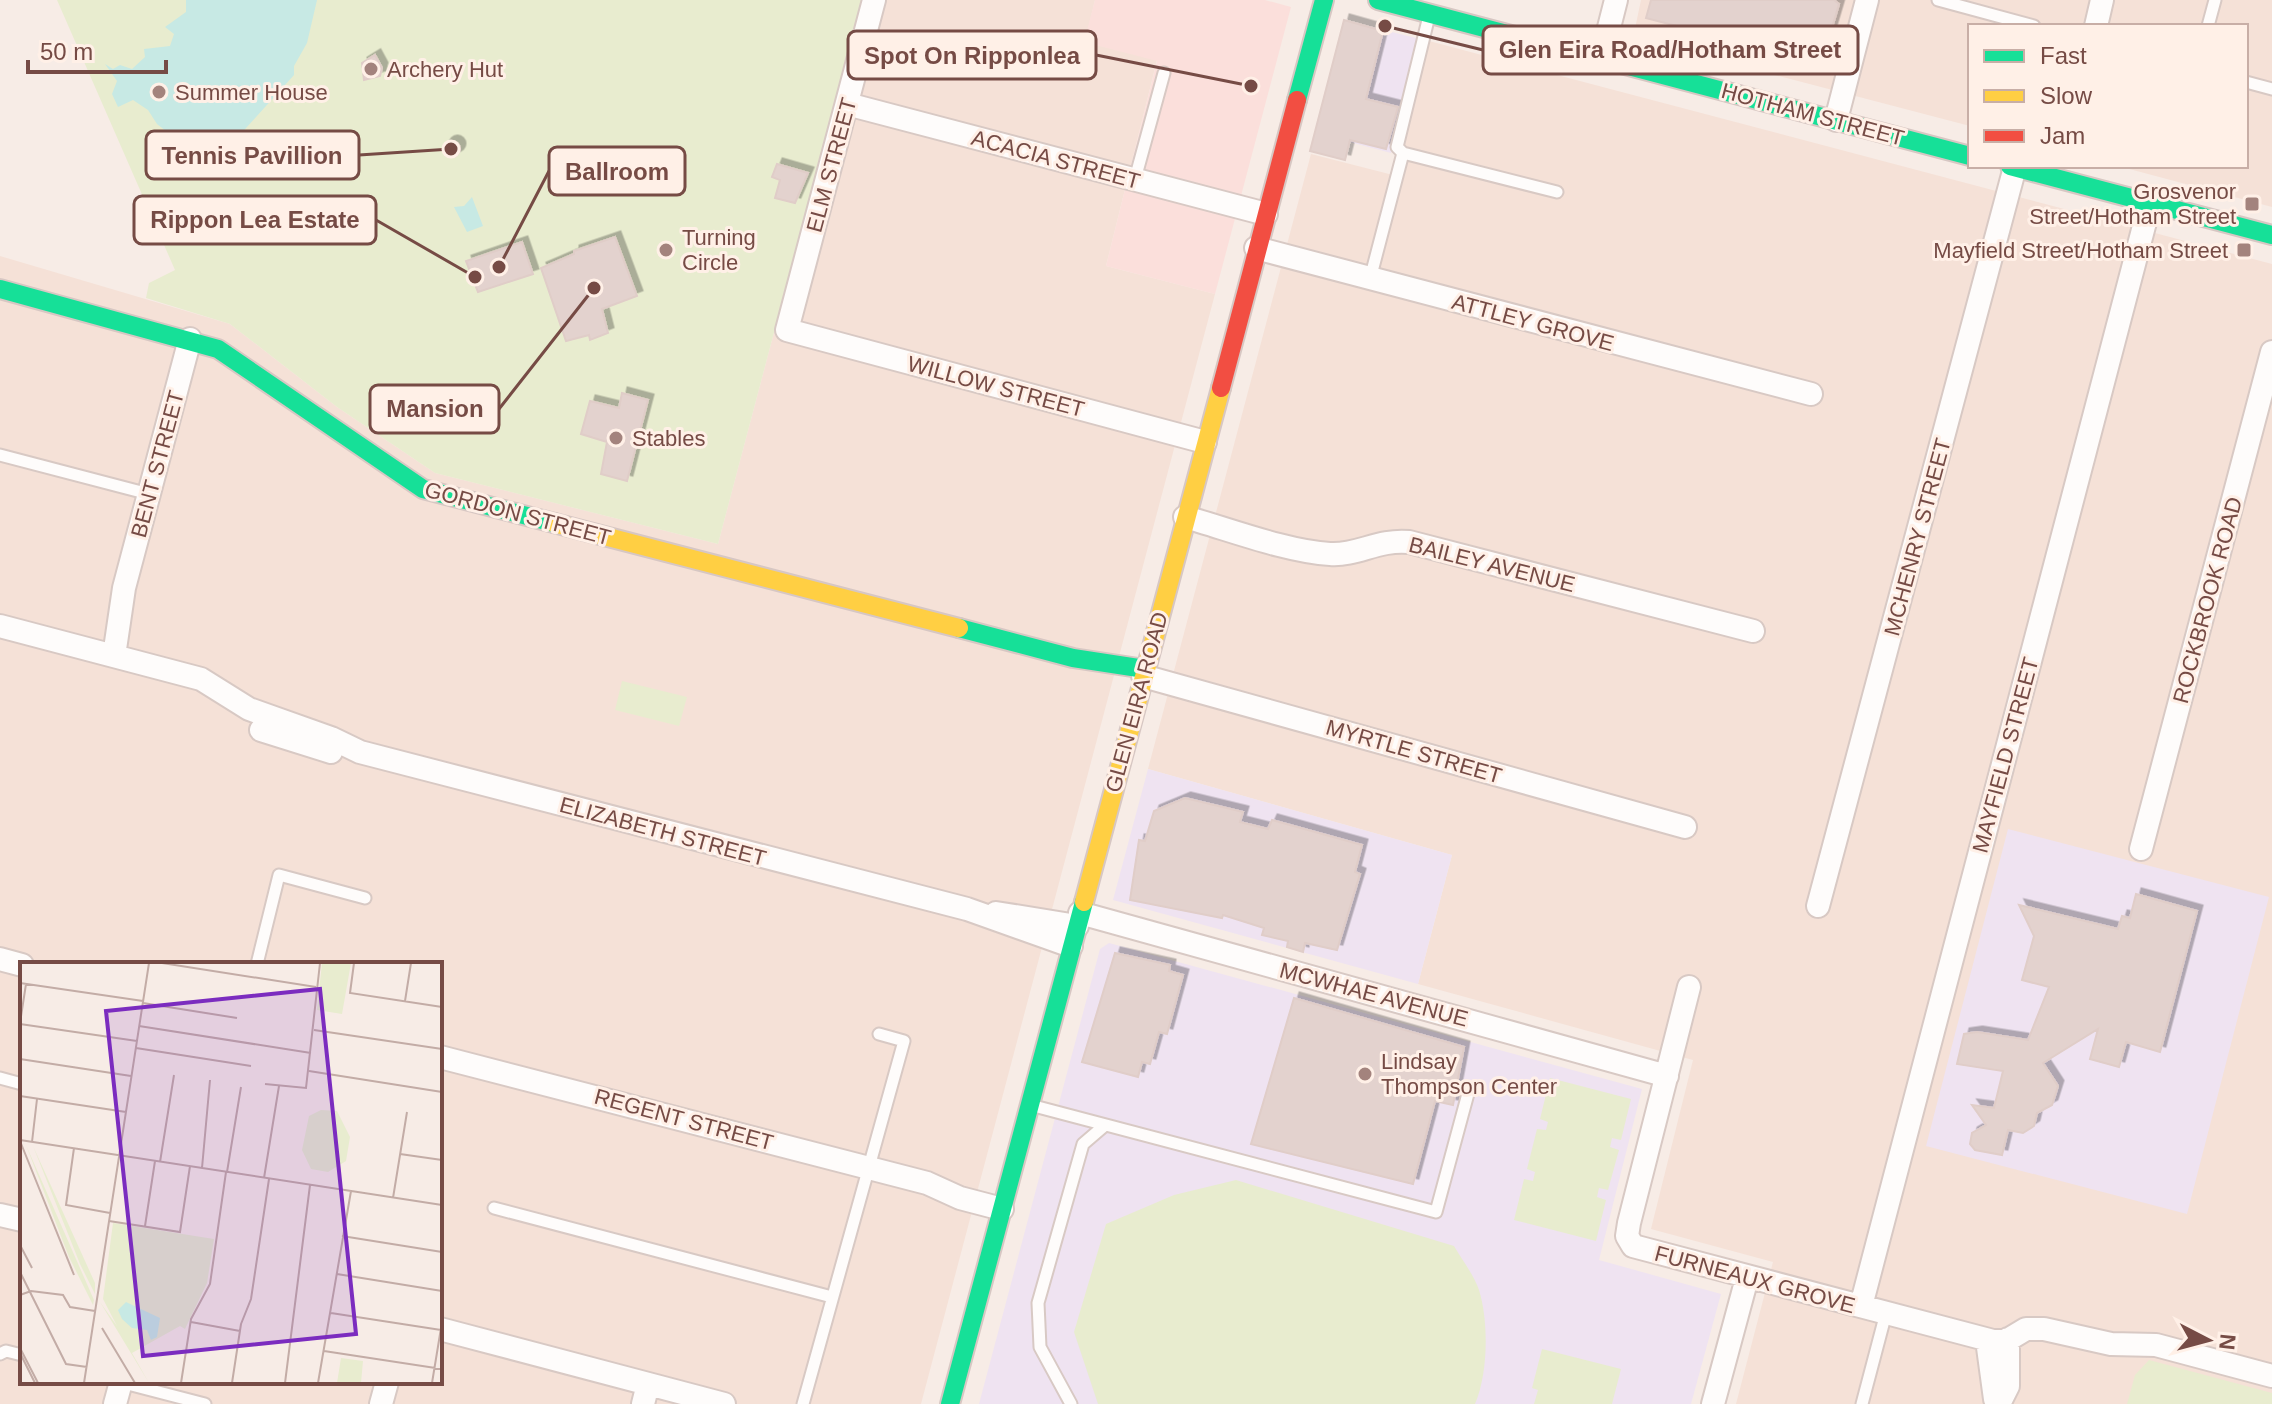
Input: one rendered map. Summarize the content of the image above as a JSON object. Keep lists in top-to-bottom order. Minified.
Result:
{"streets":{"main road":["HOTHAM STREET","GORDON STREET","GLEN EIRA ROAD"],"street":["ACACIA STREET","ELM STREET","ATTLEY GROVE","WILLOW STREET","BENT STREET","MCHENRY STREET","BAILEY AVENUE","ROCKBROOK ROAD","MYRTLE STREET","MAYFIELD STREET","ELIZABETH STREET","MCWHAE AVENUE","REGENT STREET","FURNEAUX GROVE"]},"crossings":[["ACACIA STREET","ELM STREET"],["ACACIA STREET","GLEN EIRA ROAD"],["ELM STREET","WILLOW STREET"],["ATTLEY GROVE","GLEN EIRA ROAD"],["WILLOW STREET","GLEN EIRA ROAD"],["BENT STREET","GORDON STREET"],["BENT STREET","ELIZABETH STREET"],["GORDON STREET","GLEN EIRA ROAD"],["GORDON STREET","MYRTLE STREET"],["BAILEY AVENUE","GLEN EIRA ROAD"],["GLEN EIRA ROAD","MYRTLE STREET"],["GLEN EIRA ROAD","ELIZABETH STREET"],["GLEN EIRA ROAD","MCWHAE AVENUE"],["GLEN EIRA ROAD","REGENT STREET"],["MAYFIELD STREET","FURNEAUX GROVE"],["ELIZABETH STREET","MCWHAE AVENUE"],["MCWHAE AVENUE","FURNEAUX GROVE"]],"places":{"other":["Glen Eira Road/Hotham Street","Archery Hut","Spot On Ripponlea","Summer House","Tennis Pavillion","Turning Circle","Ballroom","Rippon Lea Estate","Mansion","Stables","Lindsay Thompson Center"],"transit":["Grosvenor Street/Hotham Street","Mayfield Street/Hotham Street"]},"legend":["Fast","Slow","Jam"],"scale_bar":"50 m","north":"right"}
